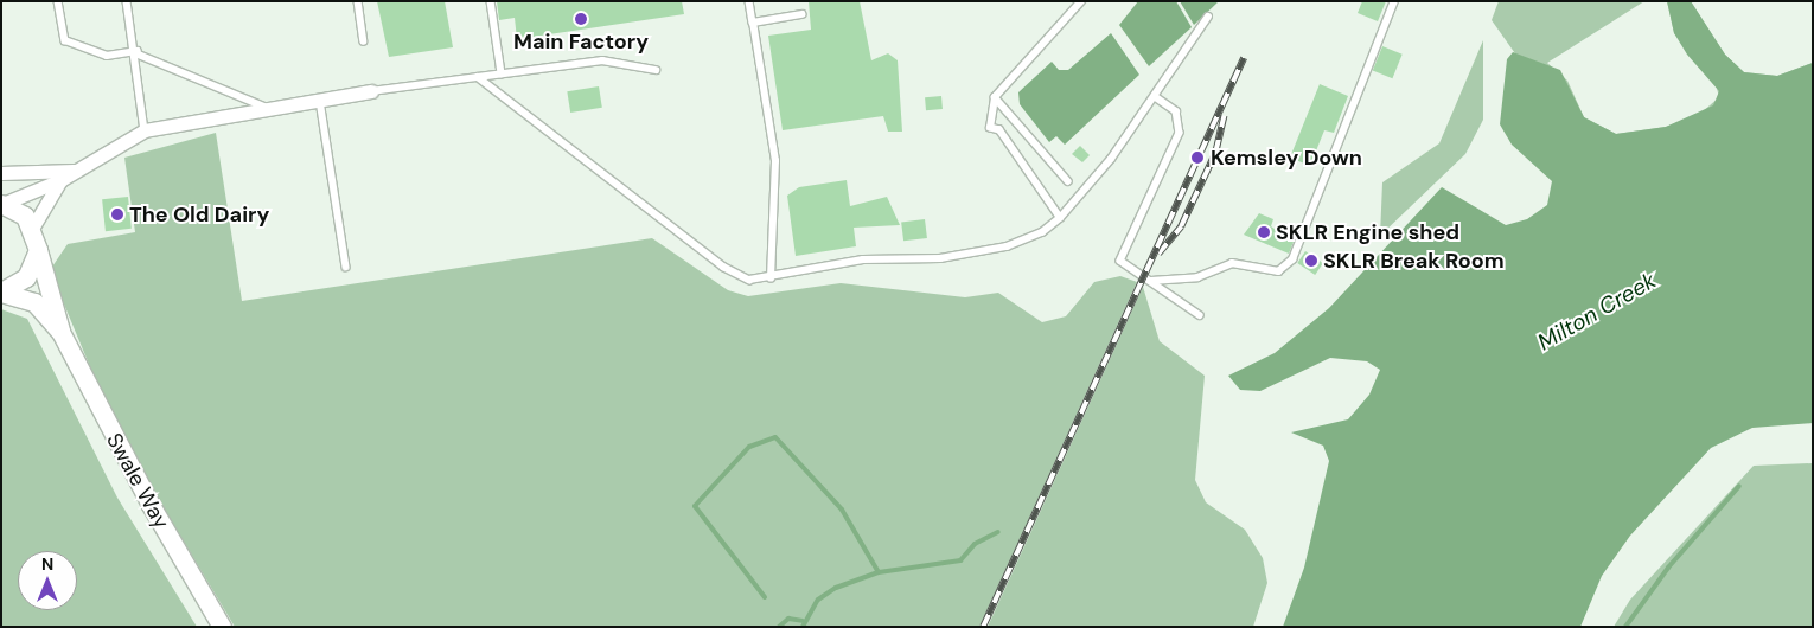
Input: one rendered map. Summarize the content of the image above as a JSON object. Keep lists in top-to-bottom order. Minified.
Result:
{"streets":{"main road":["Swale Way"]},"water":["Milton Creek"],"places":["Main Factory","Kemsley Down","The Old Dairy","SKLR Engine shed","SKLR Break Room"],"north":"top"}
